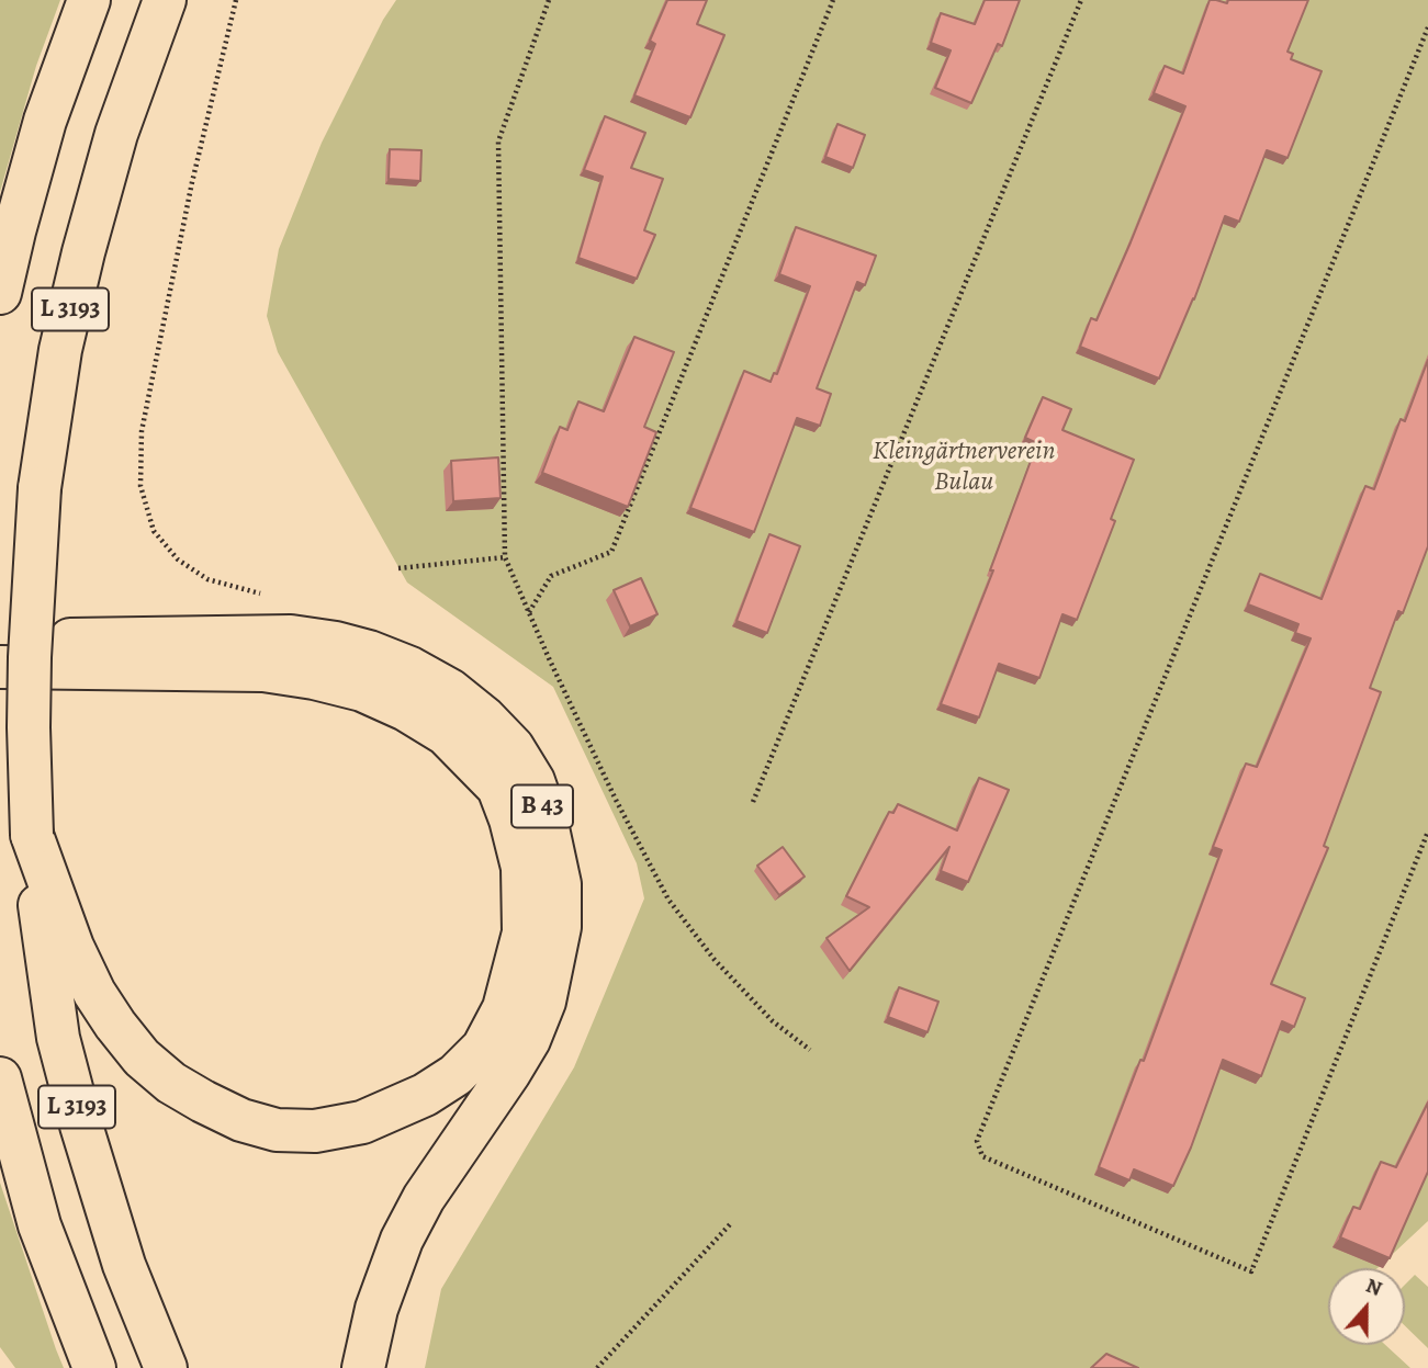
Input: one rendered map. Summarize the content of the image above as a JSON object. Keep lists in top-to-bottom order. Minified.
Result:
{"streets":{"highway":["L 3193","B 43"]},"parks":["Kleingärtnerverein Bulau"],"north":"top"}
